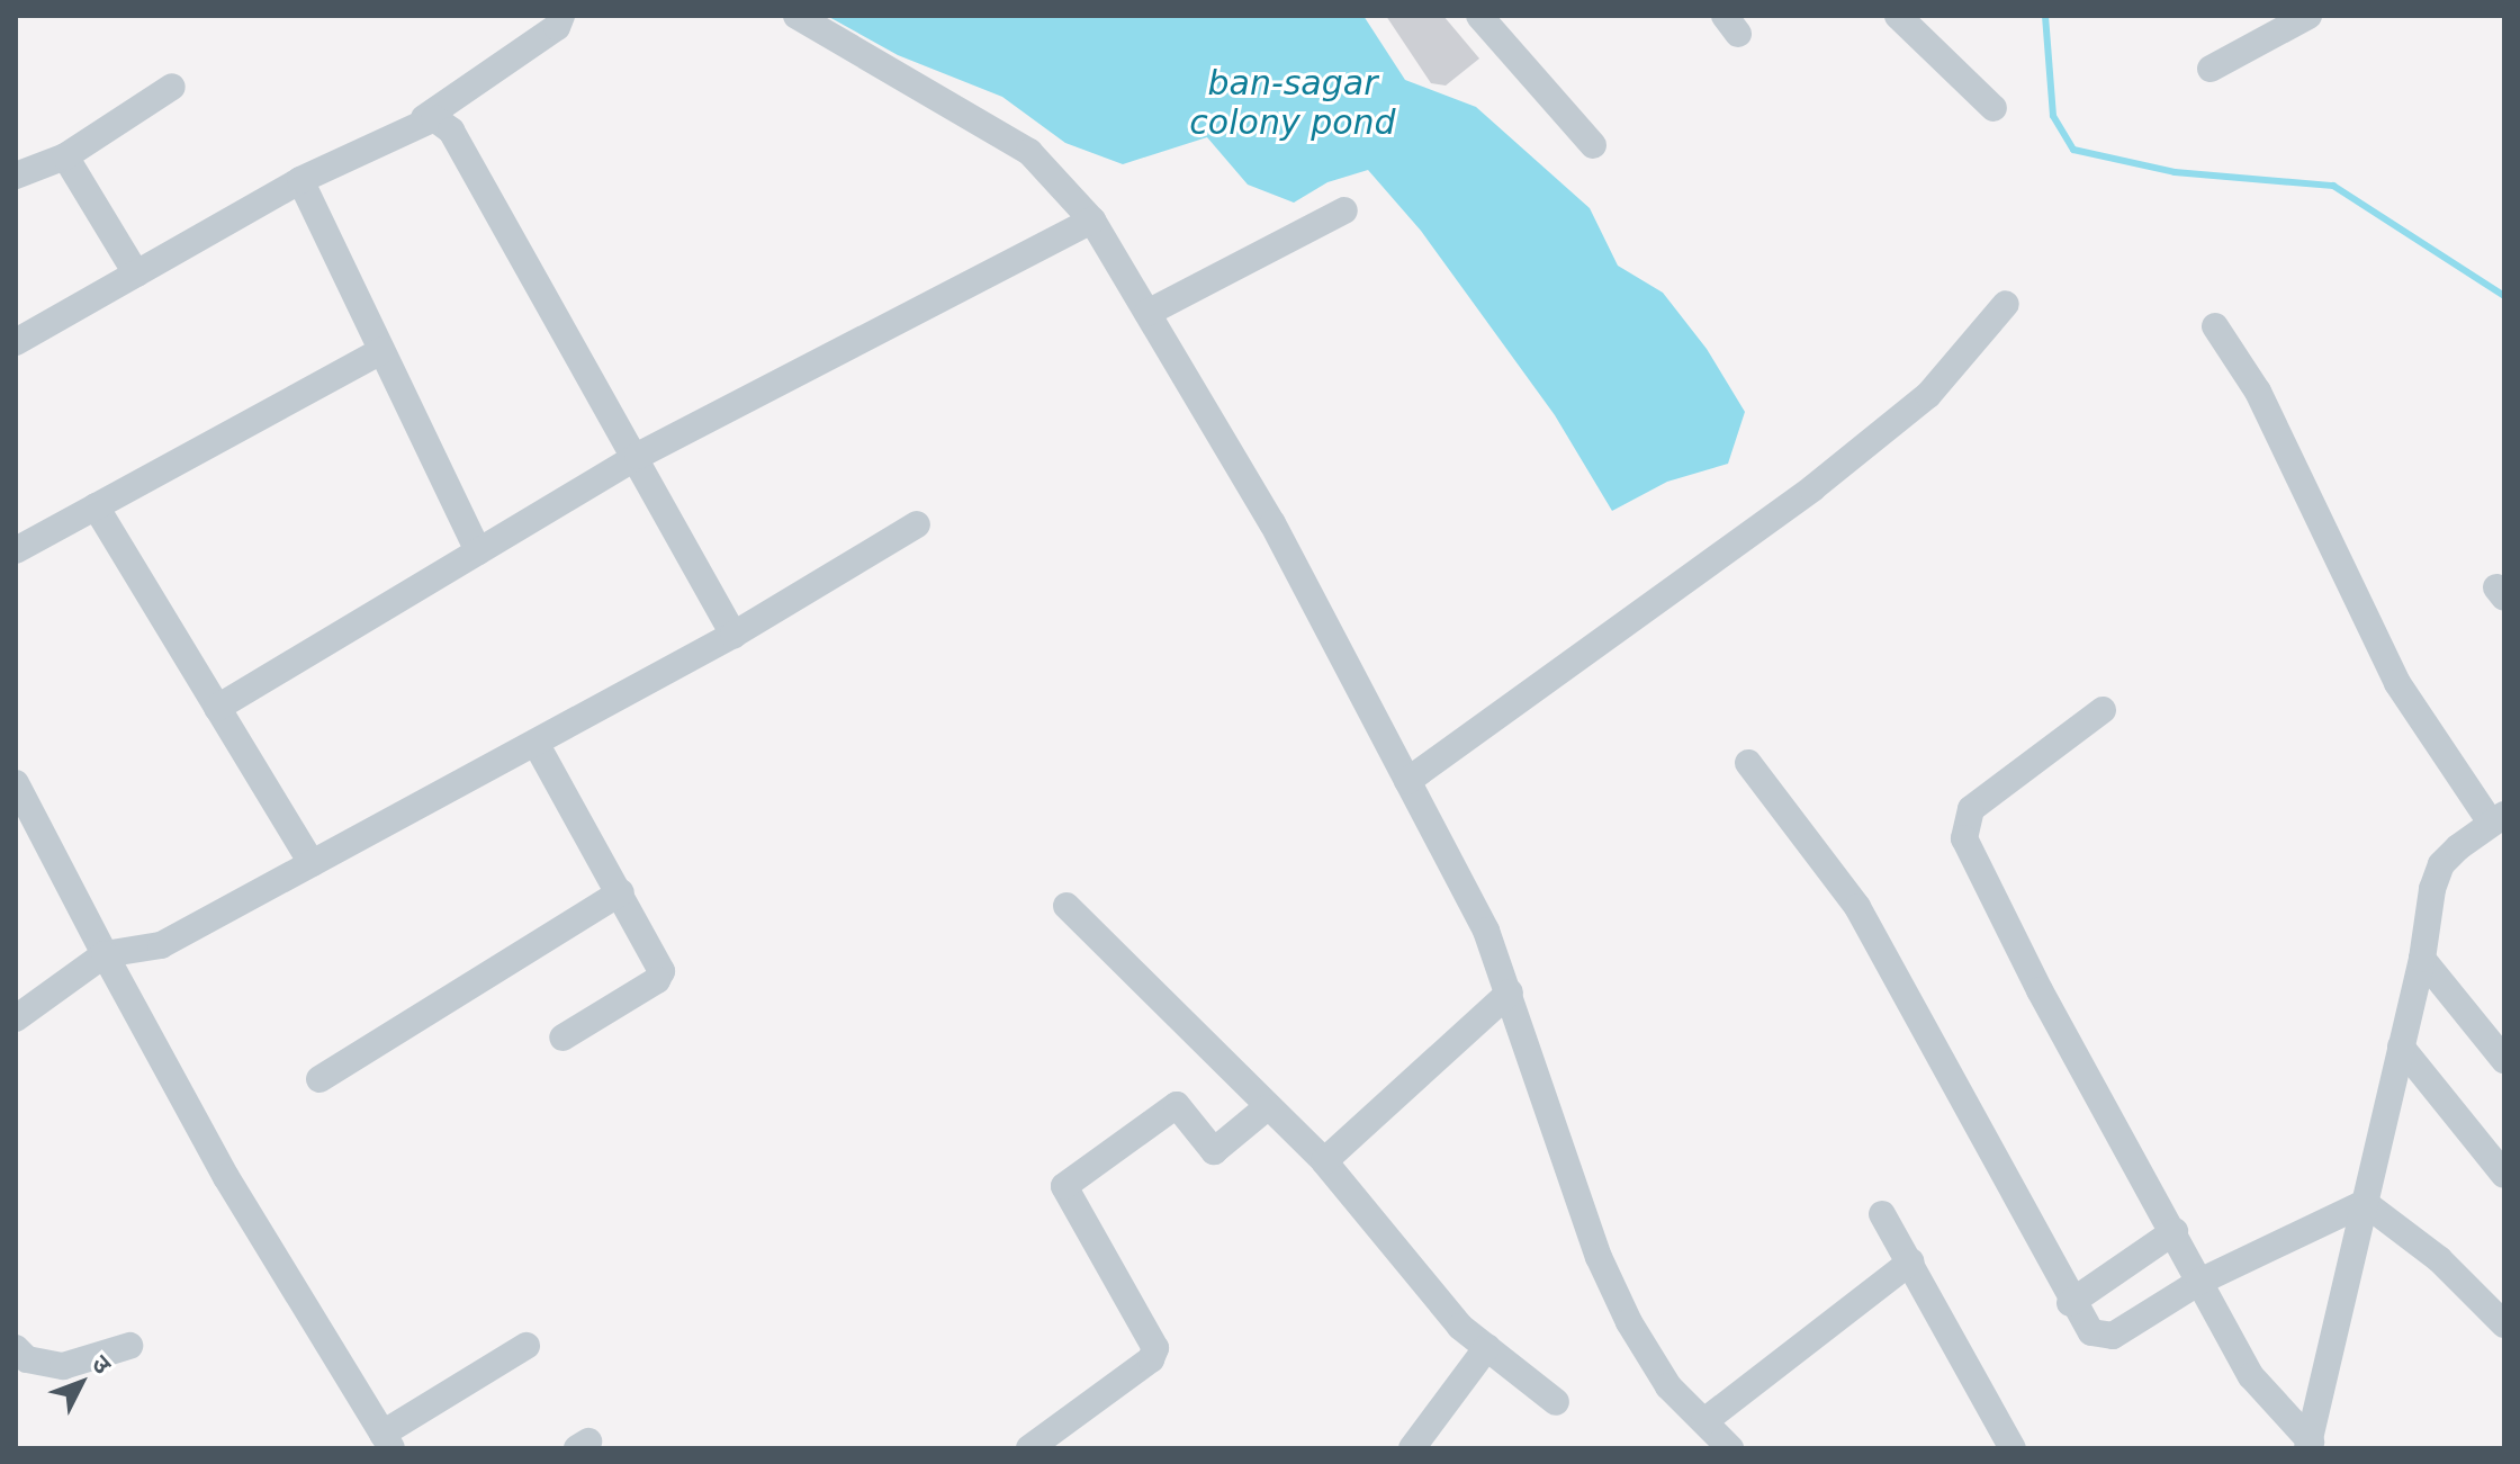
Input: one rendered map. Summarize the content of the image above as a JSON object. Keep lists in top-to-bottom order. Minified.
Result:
{"water":["ban-sagar colony pond"],"north":"top right"}
